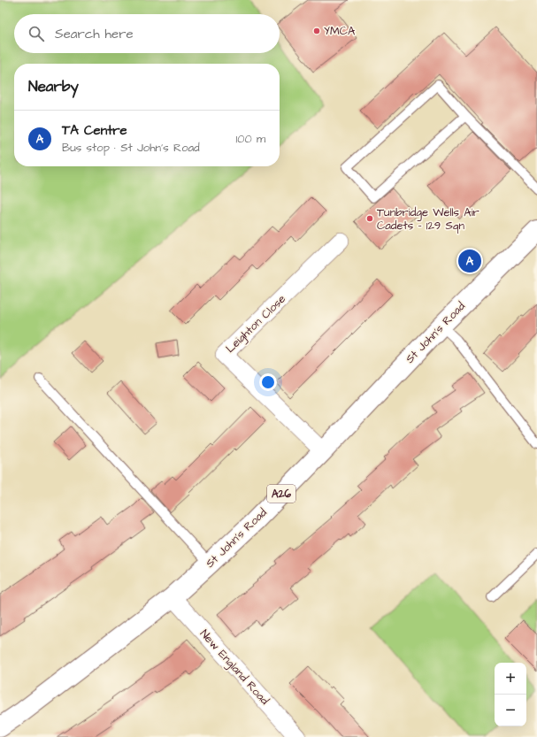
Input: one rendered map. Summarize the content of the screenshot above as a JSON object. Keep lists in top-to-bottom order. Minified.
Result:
{"streets":{"highway":["St John's Road","A26"],"street":["Leighton Close","New England Road"]},"crossings":[["Leighton Close","St John's Road"],["St John's Road","New England Road"]],"places":["YMCA","Tunbridge Wells Air Cadets - 129 Sqn"],"page":{"search":"Search here","heading":"Nearby","list":[{"mark":"A","name":"TA Centre","note":"Bus stop · St John's Road","value":"100 m"}],"pins":"A","map_buttons":["+","−"]}}
